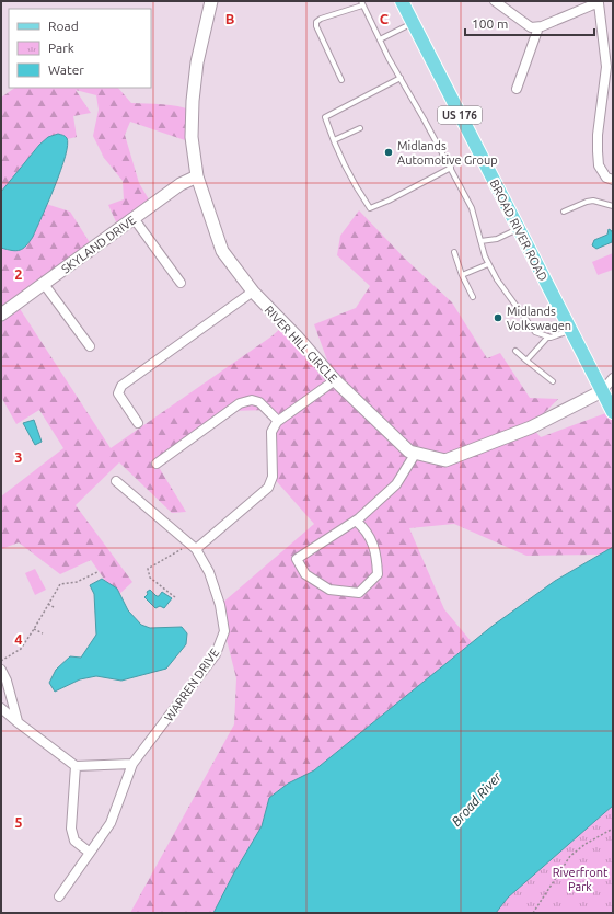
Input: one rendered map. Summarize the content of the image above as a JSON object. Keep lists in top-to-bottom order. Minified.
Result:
{"streets":{"main road":["US 176","BROAD RIVER ROAD"],"street":["SKYLAND DRIVE","RIVER HILL CIRCLE","WARREN DRIVE"]},"crossings":[["BROAD RIVER ROAD","RIVER HILL CIRCLE"],["SKYLAND DRIVE","RIVER HILL CIRCLE"]],"water":["Broad River"],"parks":["Riverfront Park"],"places":["Midlands Automotive Group","Midlands Volkswagen"],"legend":["Road","Park","Water"],"scale_bar":"100 m","grid":{"columns":["B","C"],"rows":["2","3","4","5"]}}
